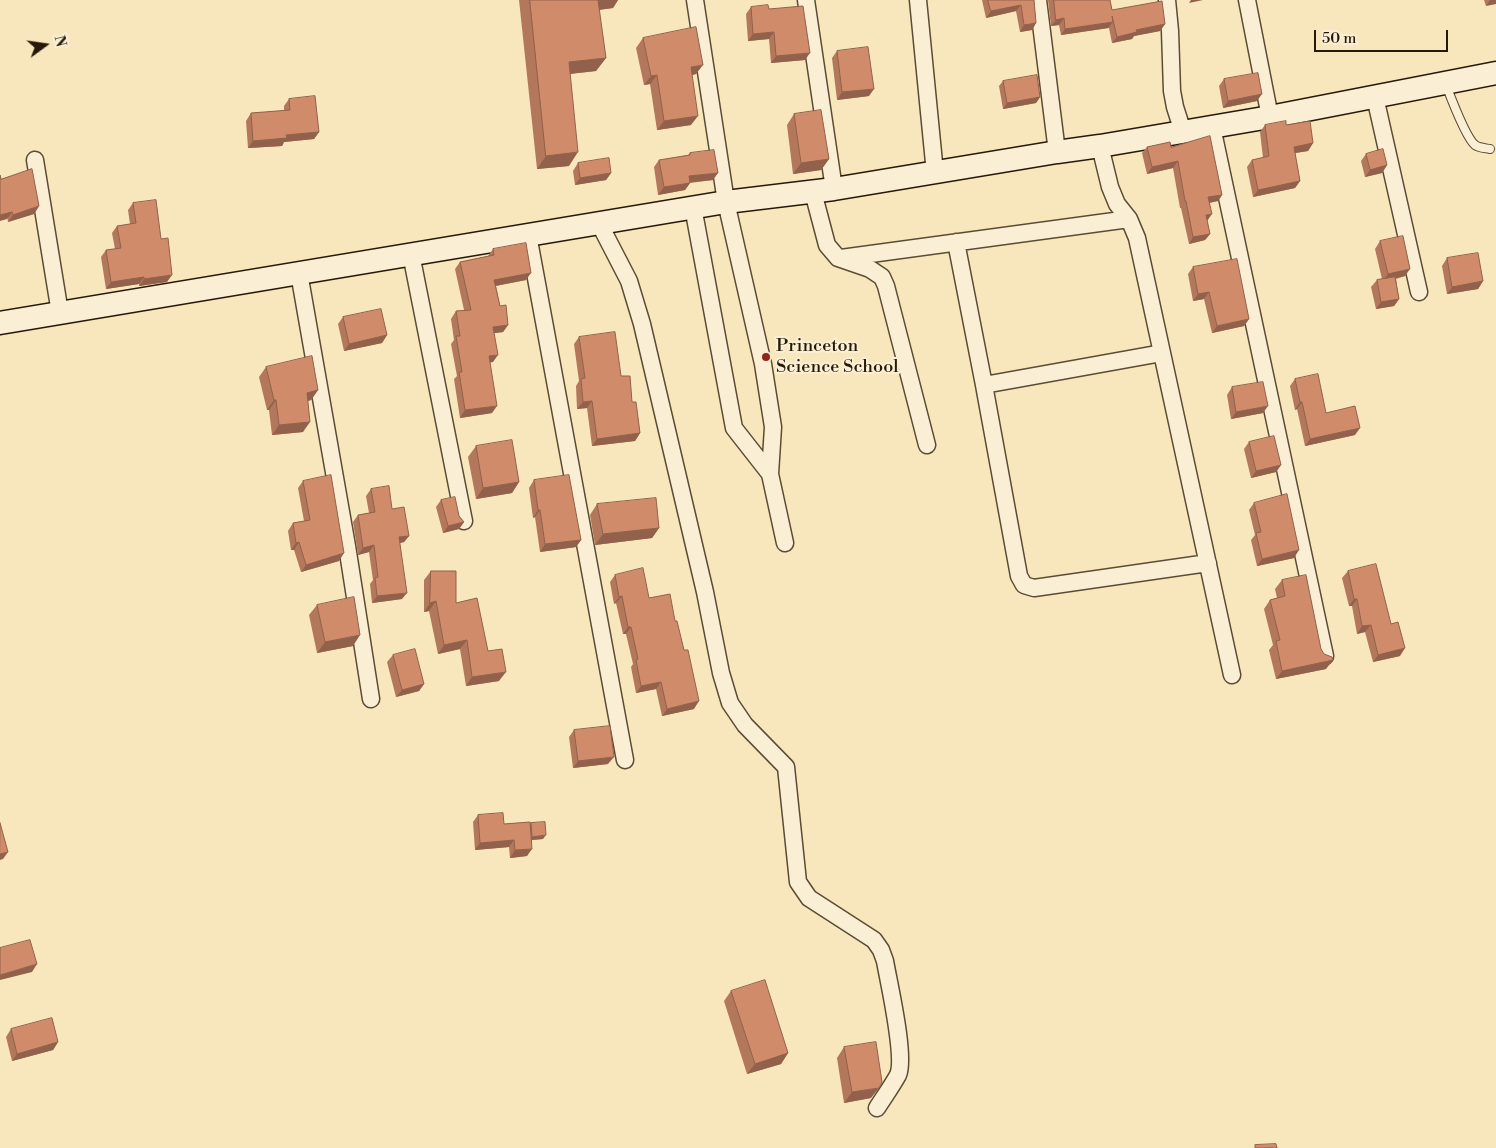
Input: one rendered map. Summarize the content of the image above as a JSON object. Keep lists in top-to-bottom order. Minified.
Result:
{"places":["Princeton Science School"],"scale_bar":"50 m","north":"right"}
